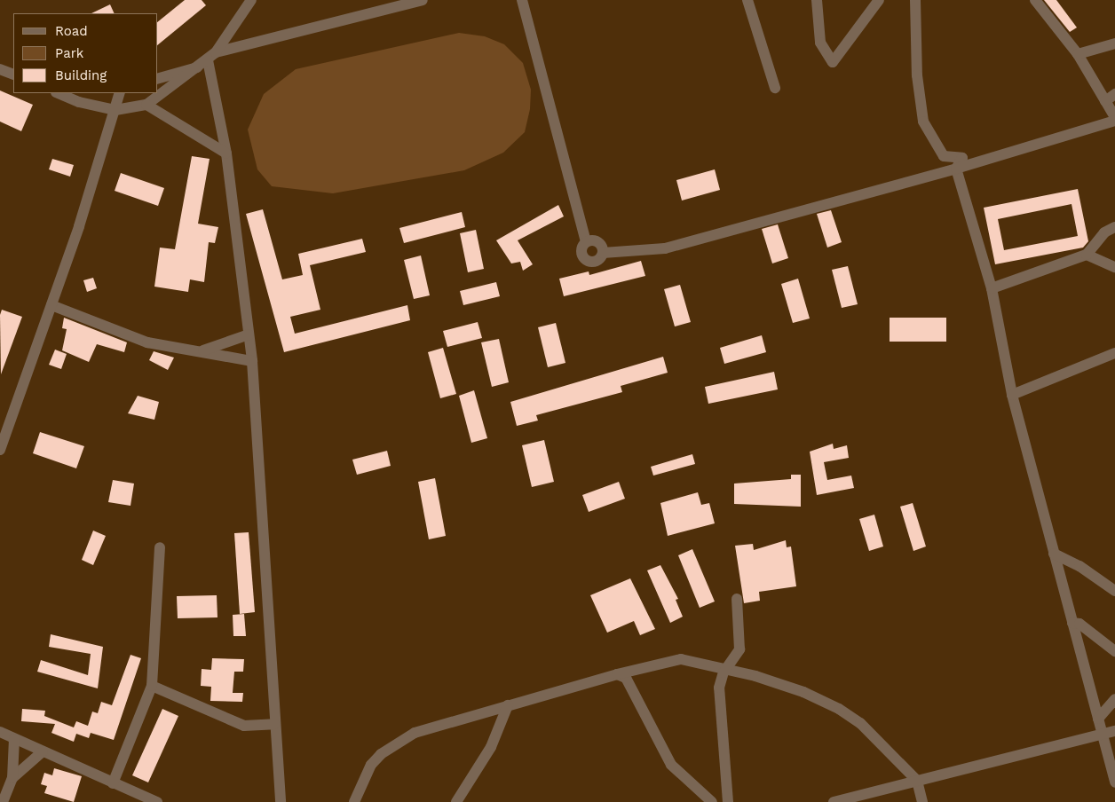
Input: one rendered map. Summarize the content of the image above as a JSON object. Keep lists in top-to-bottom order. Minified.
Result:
{"legend":["Road","Park","Building"]}
